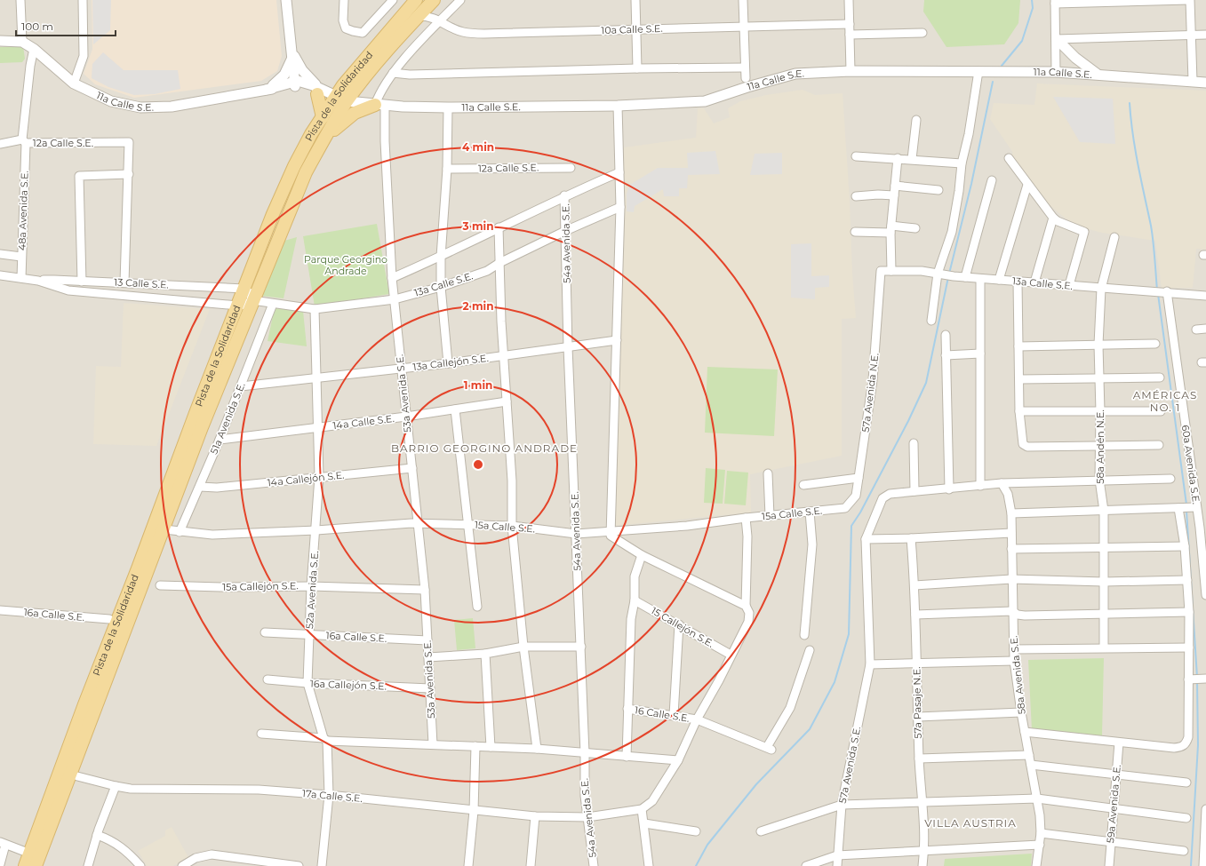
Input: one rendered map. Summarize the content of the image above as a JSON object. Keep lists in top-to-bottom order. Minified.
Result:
{"streets":{"main road":["Pista de la Solidaridad"],"street":["10a Calle S.E.","11a Calle S.E.","12a Calle S.E.","48a Avenida S.E.","54a Avenida S.E.","13 Calle S.E.","13a Calle S.E.","13a Callejón S.E.","57a Avenida N.E.","53a Avenida S.E.","51a Avenida S.E.","14a Calle S.E.","58a Andén N.E.","60a Avenida S.E.","14a Callejón S.E.","15a Calle S.E.","15a Callejón S.E.","52a Avenida S.E.","16a Calle S.E.","15 Callejón S.E.","58a Avenida S.E.","16a Callejón S.E.","57a Pasaje N.E.","16 Calle S.E.","57a Avenida S.E.","17a Calle S.E.","59a Avenida S.E."]},"crossings":[["10a Calle S.E.","Pista de la Solidaridad"],["11a Calle S.E.","Pista de la Solidaridad"],["11a Calle S.E.","48a Avenida S.E."],["11a Calle S.E.","53a Avenida S.E."],["Pista de la Solidaridad","13 Calle S.E."],["Pista de la Solidaridad","13a Calle S.E."],["Pista de la Solidaridad","15a Calle S.E."],["Pista de la Solidaridad","16a Calle S.E."],["Pista de la Solidaridad","17a Calle S.E."],["12a Calle S.E.","48a Avenida S.E."],["48a Avenida S.E.","13 Calle S.E."],["54a Avenida S.E.","13a Calle S.E."],["54a Avenida S.E.","13a Callejón S.E."],["54a Avenida S.E.","15a Calle S.E."],["54a Avenida S.E.","17a Calle S.E."],["13a Calle S.E.","57a Avenida N.E."],["13a Calle S.E.","53a Avenida S.E."],["13a Calle S.E.","51a Avenida S.E."],["13a Calle S.E.","58a Andén N.E."],["13a Calle S.E.","60a Avenida S.E."],["13a Calle S.E.","52a Avenida S.E."],["13a Callejón S.E.","53a Avenida S.E."],["13a Callejón S.E.","51a Avenida S.E."],["13a Callejón S.E.","52a Avenida S.E."],["57a Avenida N.E.","15a Calle S.E."],["53a Avenida S.E.","14a Calle S.E."],["53a Avenida S.E.","14a Callejón S.E."],["53a Avenida S.E.","15a Calle S.E."],["53a Avenida S.E.","15a Callejón S.E."],["53a Avenida S.E.","16a Calle S.E."],["53a Avenida S.E.","16a Callejón S.E."],["51a Avenida S.E.","14a Calle S.E."],["51a Avenida S.E.","14a Callejón S.E."],["51a Avenida S.E.","15a Calle S.E."],["14a Calle S.E.","52a Avenida S.E."],["14a Callejón S.E.","52a Avenida S.E."],["15a Calle S.E.","52a Avenida S.E."],["15a Callejón S.E.","52a Avenida S.E."],["52a Avenida S.E.","16a Calle S.E."],["52a Avenida S.E.","16a Callejón S.E."],["52a Avenida S.E.","17a Calle S.E."]],"districts":["AMÉRICAS NO. 1","BARRIO GEORGINO ANDRADE","VILLA AUSTRIA"],"parks":["Parque Georgino Andrade"],"scale_bar":"100 m","rings":["4 min","3 min","2 min","1 min"]}
